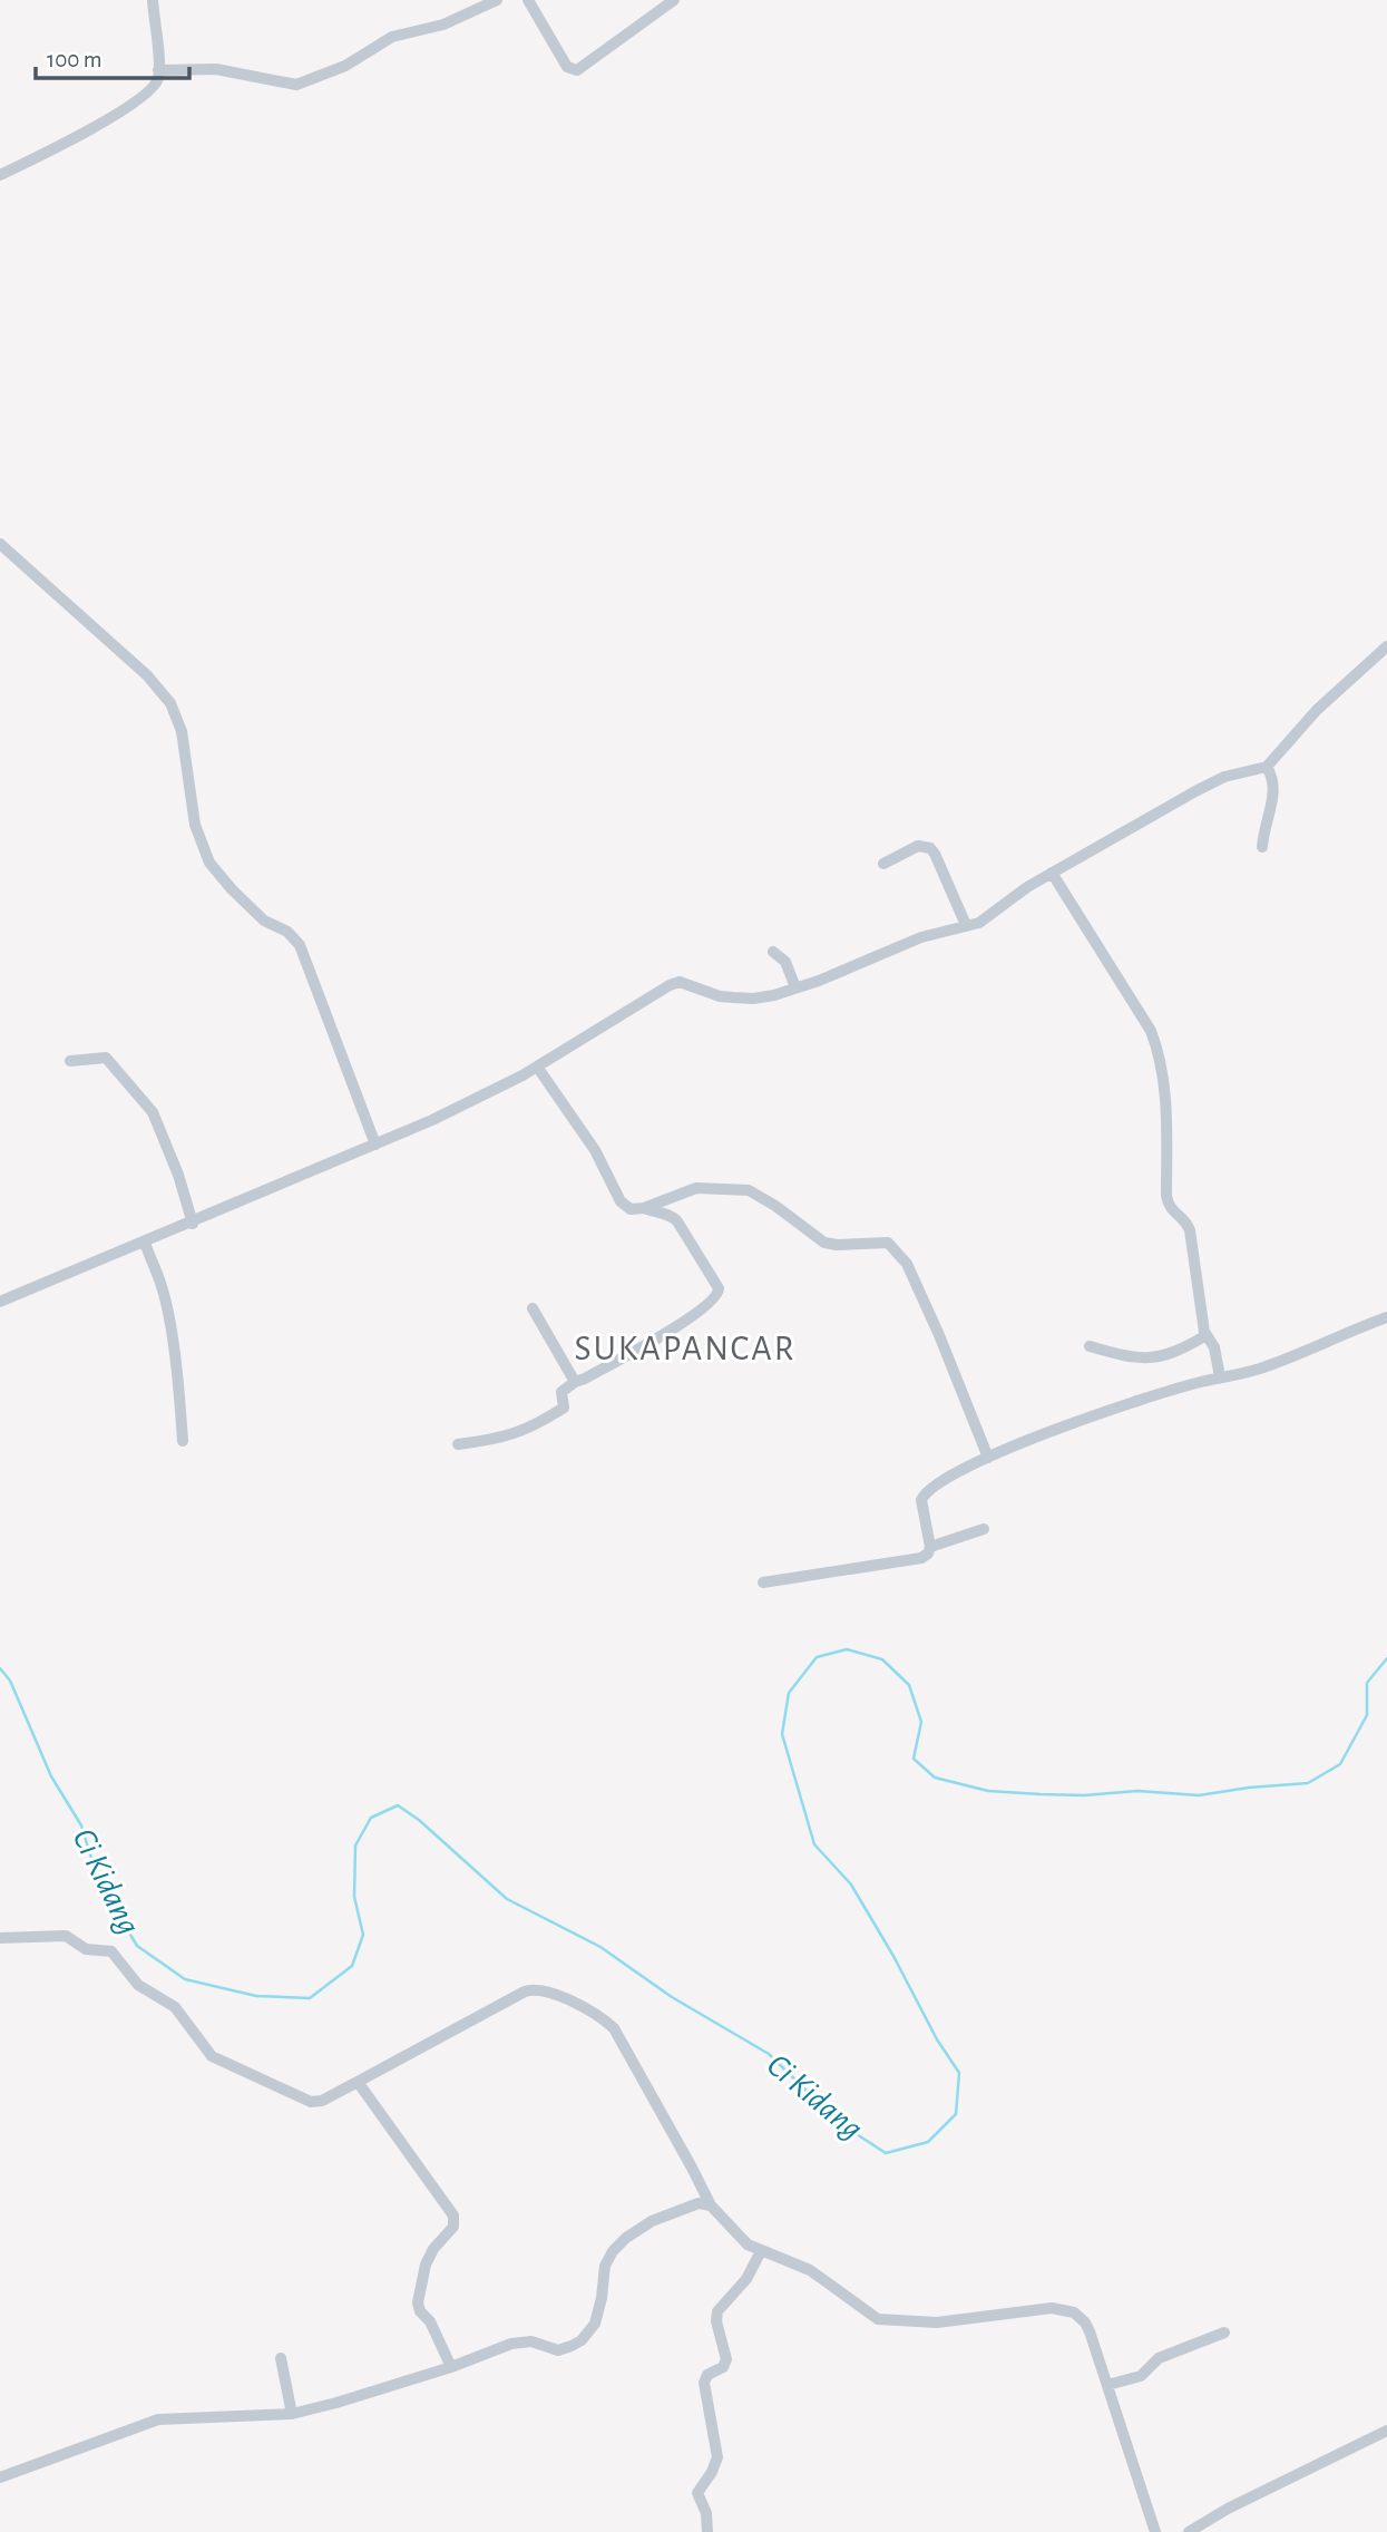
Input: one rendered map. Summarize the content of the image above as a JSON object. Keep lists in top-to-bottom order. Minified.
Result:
{"districts":["SUKAPANCAR"],"water":["Ci Kidang"],"scale_bar":"100 m"}
